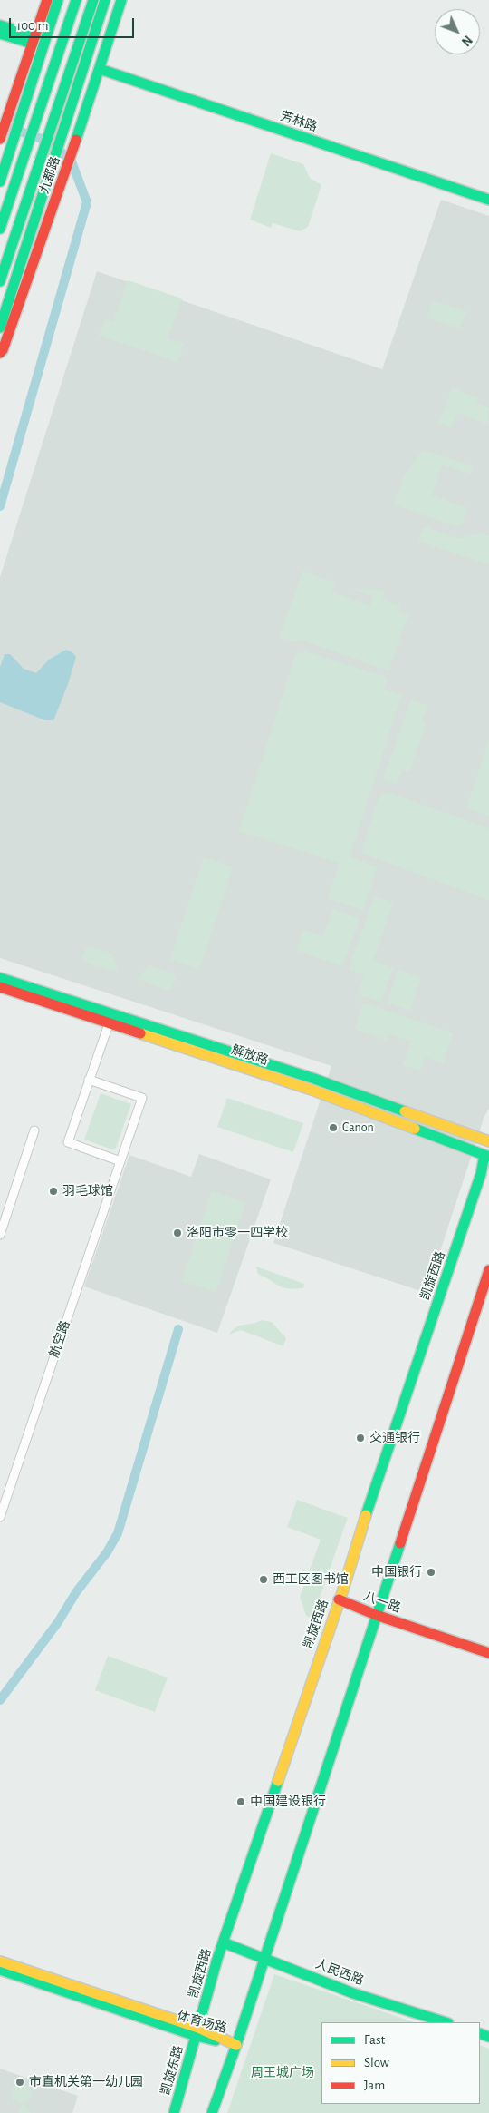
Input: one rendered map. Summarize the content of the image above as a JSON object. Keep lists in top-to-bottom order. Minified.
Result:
{"streets":{"main road":["芳林路","九都路","解放路","凯旋西路","八一路","人民西路","体育场路","凯旋东路"],"street":["航空路"]},"crossings":[["芳林路","九都路"],["解放路","凯旋西路"],["凯旋西路","八一路"],["凯旋西路","人民西路"],["凯旋西路","体育场路"],["凯旋西路","凯旋东路"],["体育场路","凯旋东路"]],"parks":["周王城广场"],"places":["Canon","羽毛球馆","洛阳市零一四学校","交通银行","中国银行","西工区图书馆","中国建设银行","市直机关第一幼儿园"],"legend":["Fast","Slow","Jam"],"scale_bar":"100 m","north":"bottom right"}
